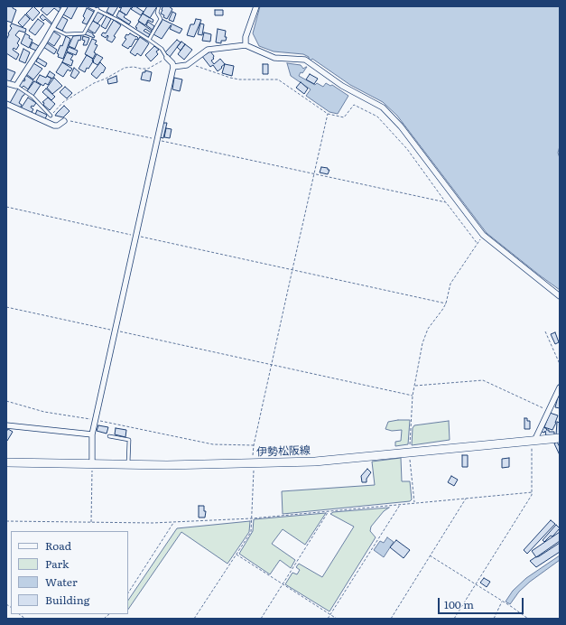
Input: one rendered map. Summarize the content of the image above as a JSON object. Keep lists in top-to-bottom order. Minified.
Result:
{"streets":{"main road":["伊勢松阪線"]},"legend":["Road","Park","Water","Building"],"scale_bar":"100 m"}
